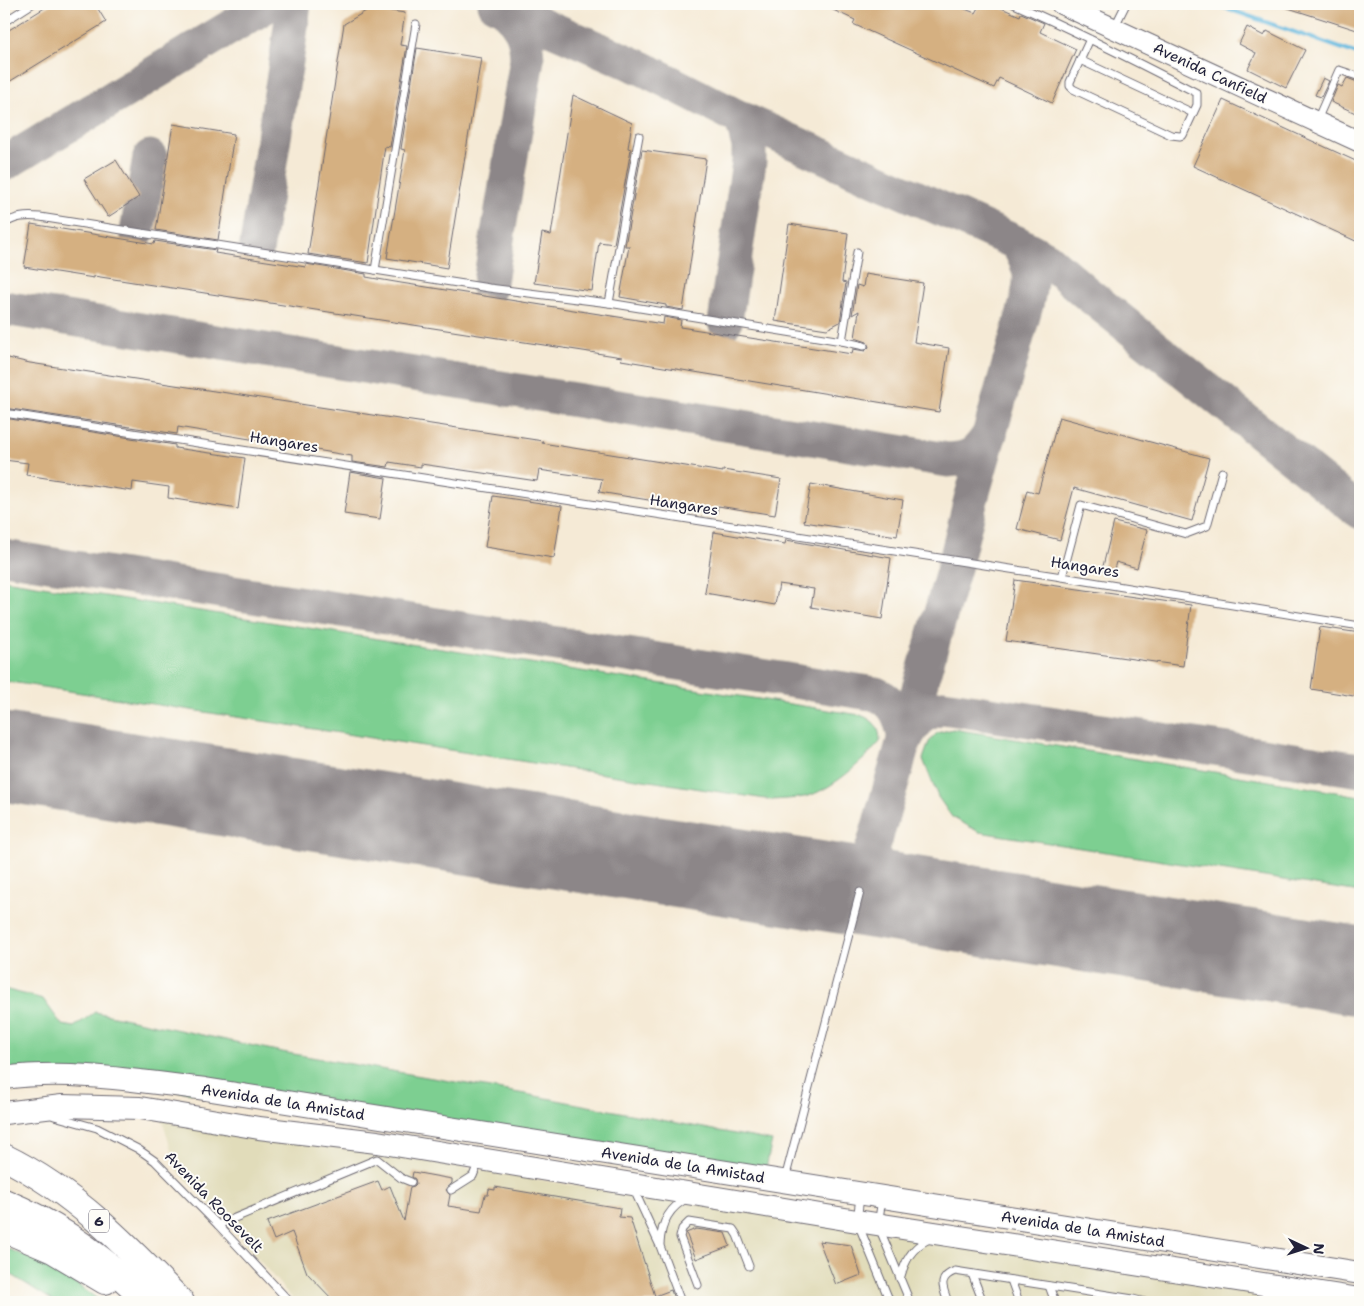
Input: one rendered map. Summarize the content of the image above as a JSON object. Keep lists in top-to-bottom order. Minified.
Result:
{"streets":{"highway":["6"],"main road":["Avenida Canfield","Avenida de la Amistad"],"lane":["Hangares","Avenida Roosevelt"]},"crossings":[["Avenida de la Amistad","Avenida Roosevelt"]],"north":"right"}
